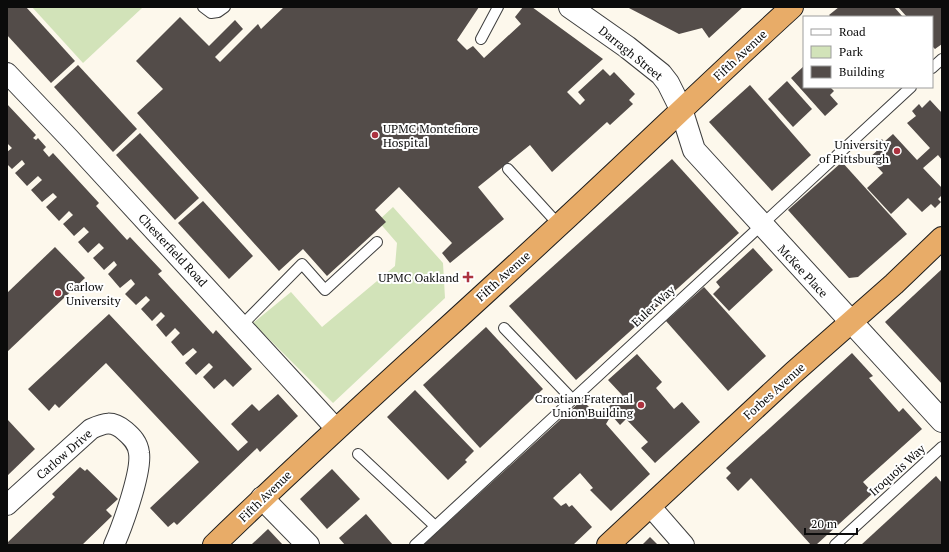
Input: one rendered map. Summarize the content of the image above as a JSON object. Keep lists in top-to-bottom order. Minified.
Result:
{"streets":{"highway":["Fifth Avenue","Forbes Avenue"],"street":["Darragh Street","Chesterfield Road","McKee Place","Carlow Drive"],"lane":["Euler Way","Iroquois Way"]},"crossings":[["Darragh Street","Fifth Avenue"],["Darragh Street","McKee Place"],["Fifth Avenue","Chesterfield Road"],["Fifth Avenue","McKee Place"],["McKee Place","Euler Way"],["McKee Place","Forbes Avenue"]],"places":{"other":["UPMC Montefiore Hospital","University of Pittsburgh","Carlow University","Croatian Fraternal Union Building"],"health":["UPMC Oakland"]},"legend":["Road","Park","Building"],"scale_bar":"20 m"}
